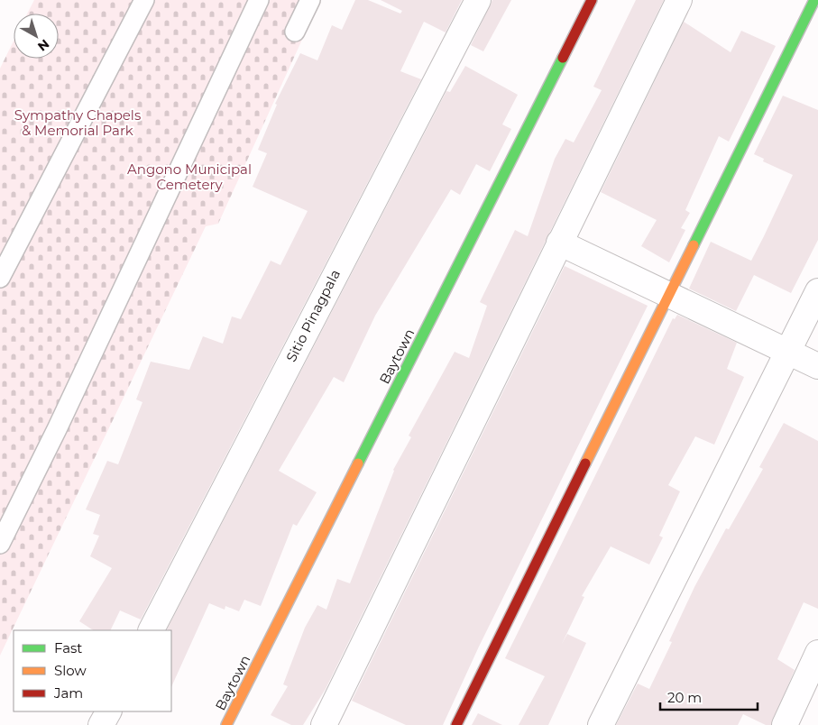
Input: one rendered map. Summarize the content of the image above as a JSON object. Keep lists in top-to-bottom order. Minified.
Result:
{"streets":{"main road":["Baytown"],"street":["Sitio Pinagpala"]},"parks":["Sympathy Chapels & Memorial Park","Angono Municipal Cemetery"],"legend":["Fast","Slow","Jam"],"scale_bar":"20 m","north":"bottom right"}
